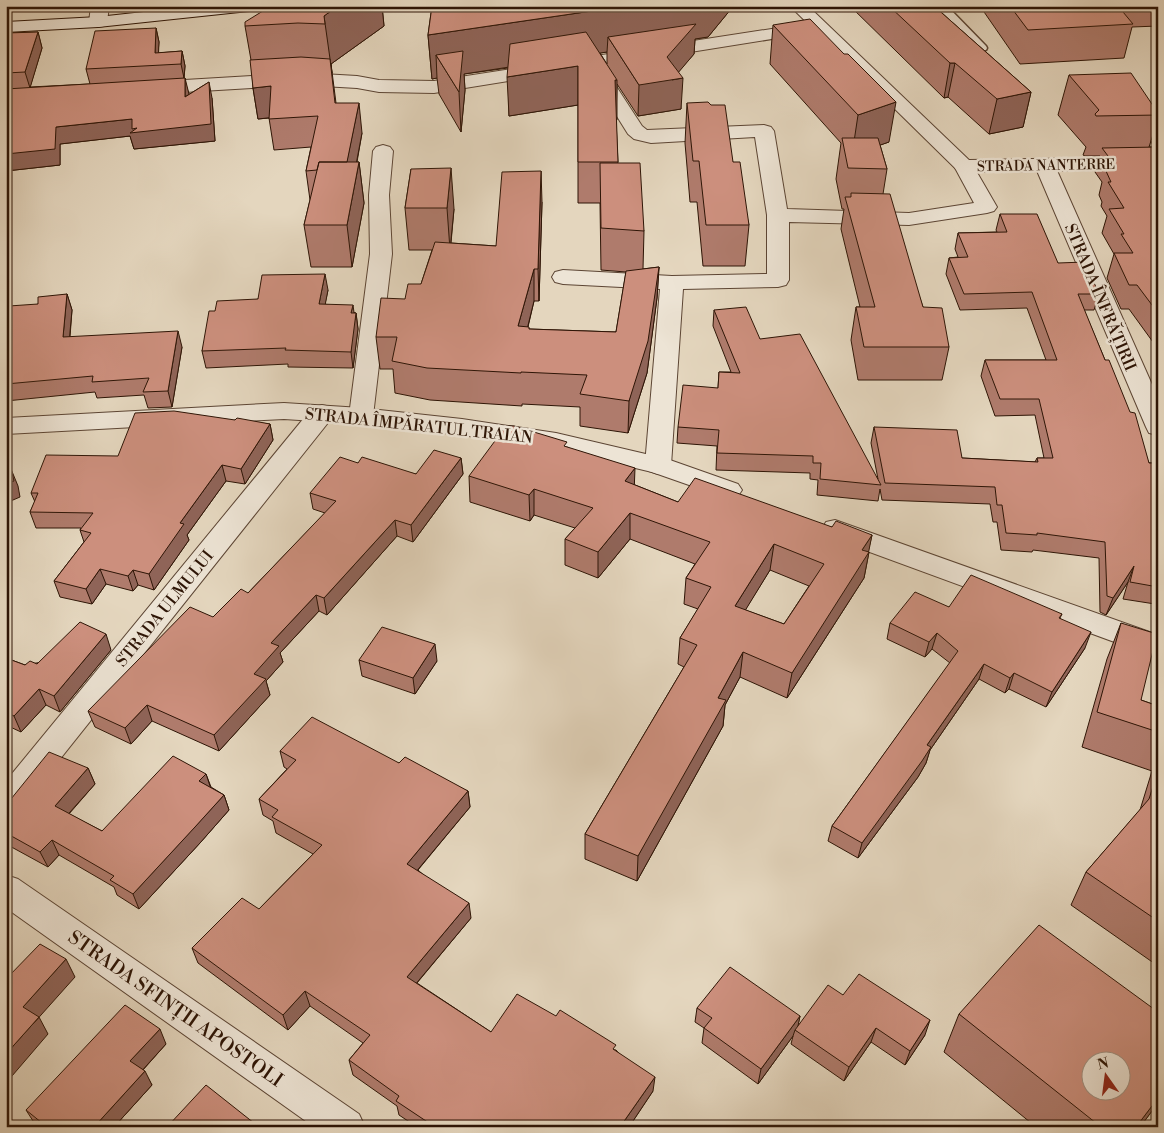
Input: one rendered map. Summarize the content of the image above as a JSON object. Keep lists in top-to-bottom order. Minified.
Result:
{"streets":{"street":["STRADA NANTERRE","STRADA ÎNFRĂȚIRII","STRADA ÎMPĂRATUL TRAIAN","STRADA ULMULUI","STRADA SFINȚII APOSTOLI"]},"crossings":[["STRADA NANTERRE","STRADA ÎNFRĂȚIRII"],["STRADA ÎMPĂRATUL TRAIAN","STRADA ULMULUI"]],"north":"top"}
